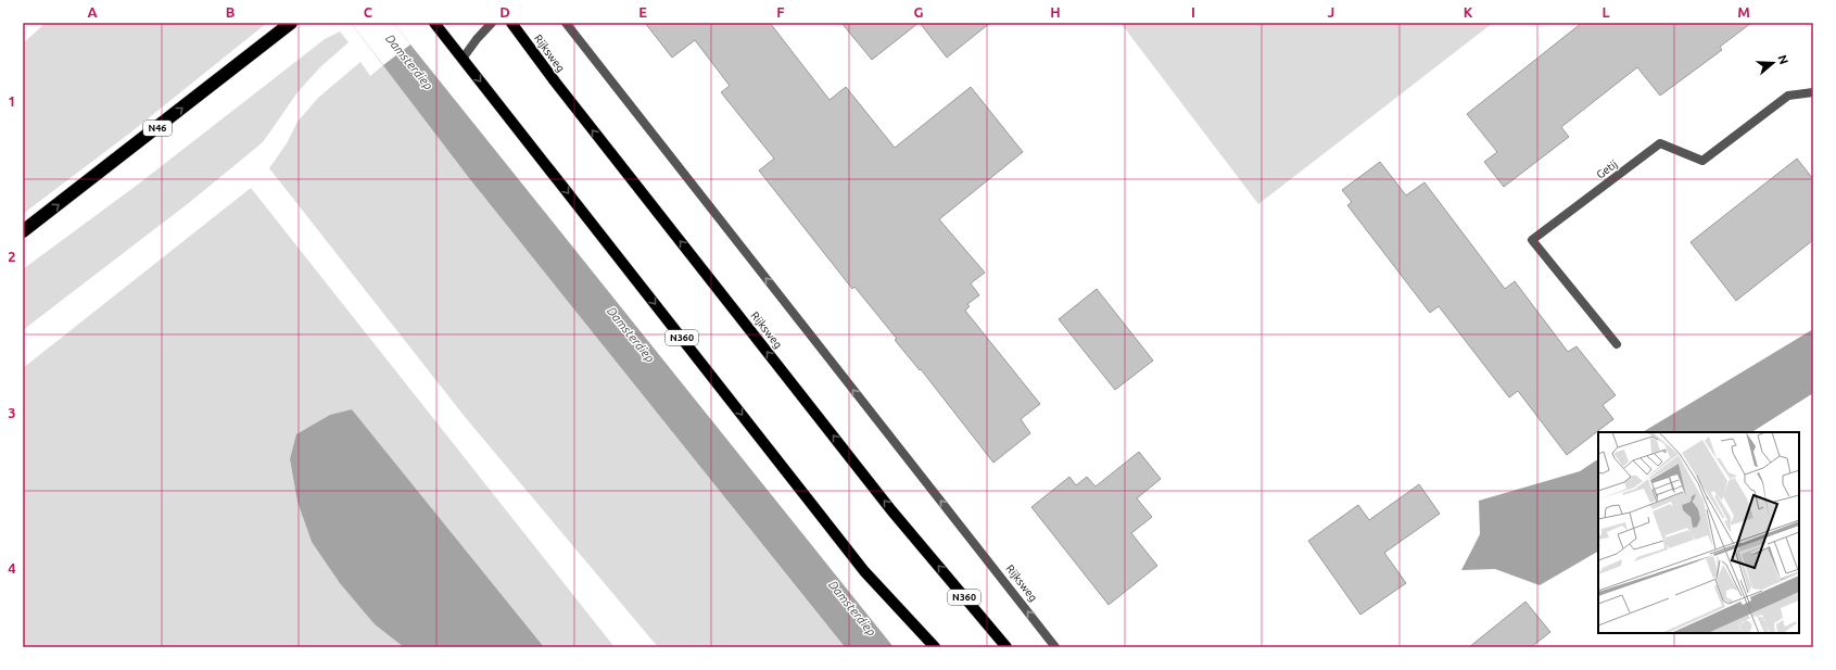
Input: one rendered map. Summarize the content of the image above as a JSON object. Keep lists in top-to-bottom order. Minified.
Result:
{"streets":{"highway":["N46"],"main road":["Rijksweg","N360"],"street":["Getij"]},"water":["Damsterdiep"],"north":"right","grid":{"columns":["A","B","C","D","E","F","G","H","I","J","K","L","M"],"rows":["1","2","3","4"]}}
